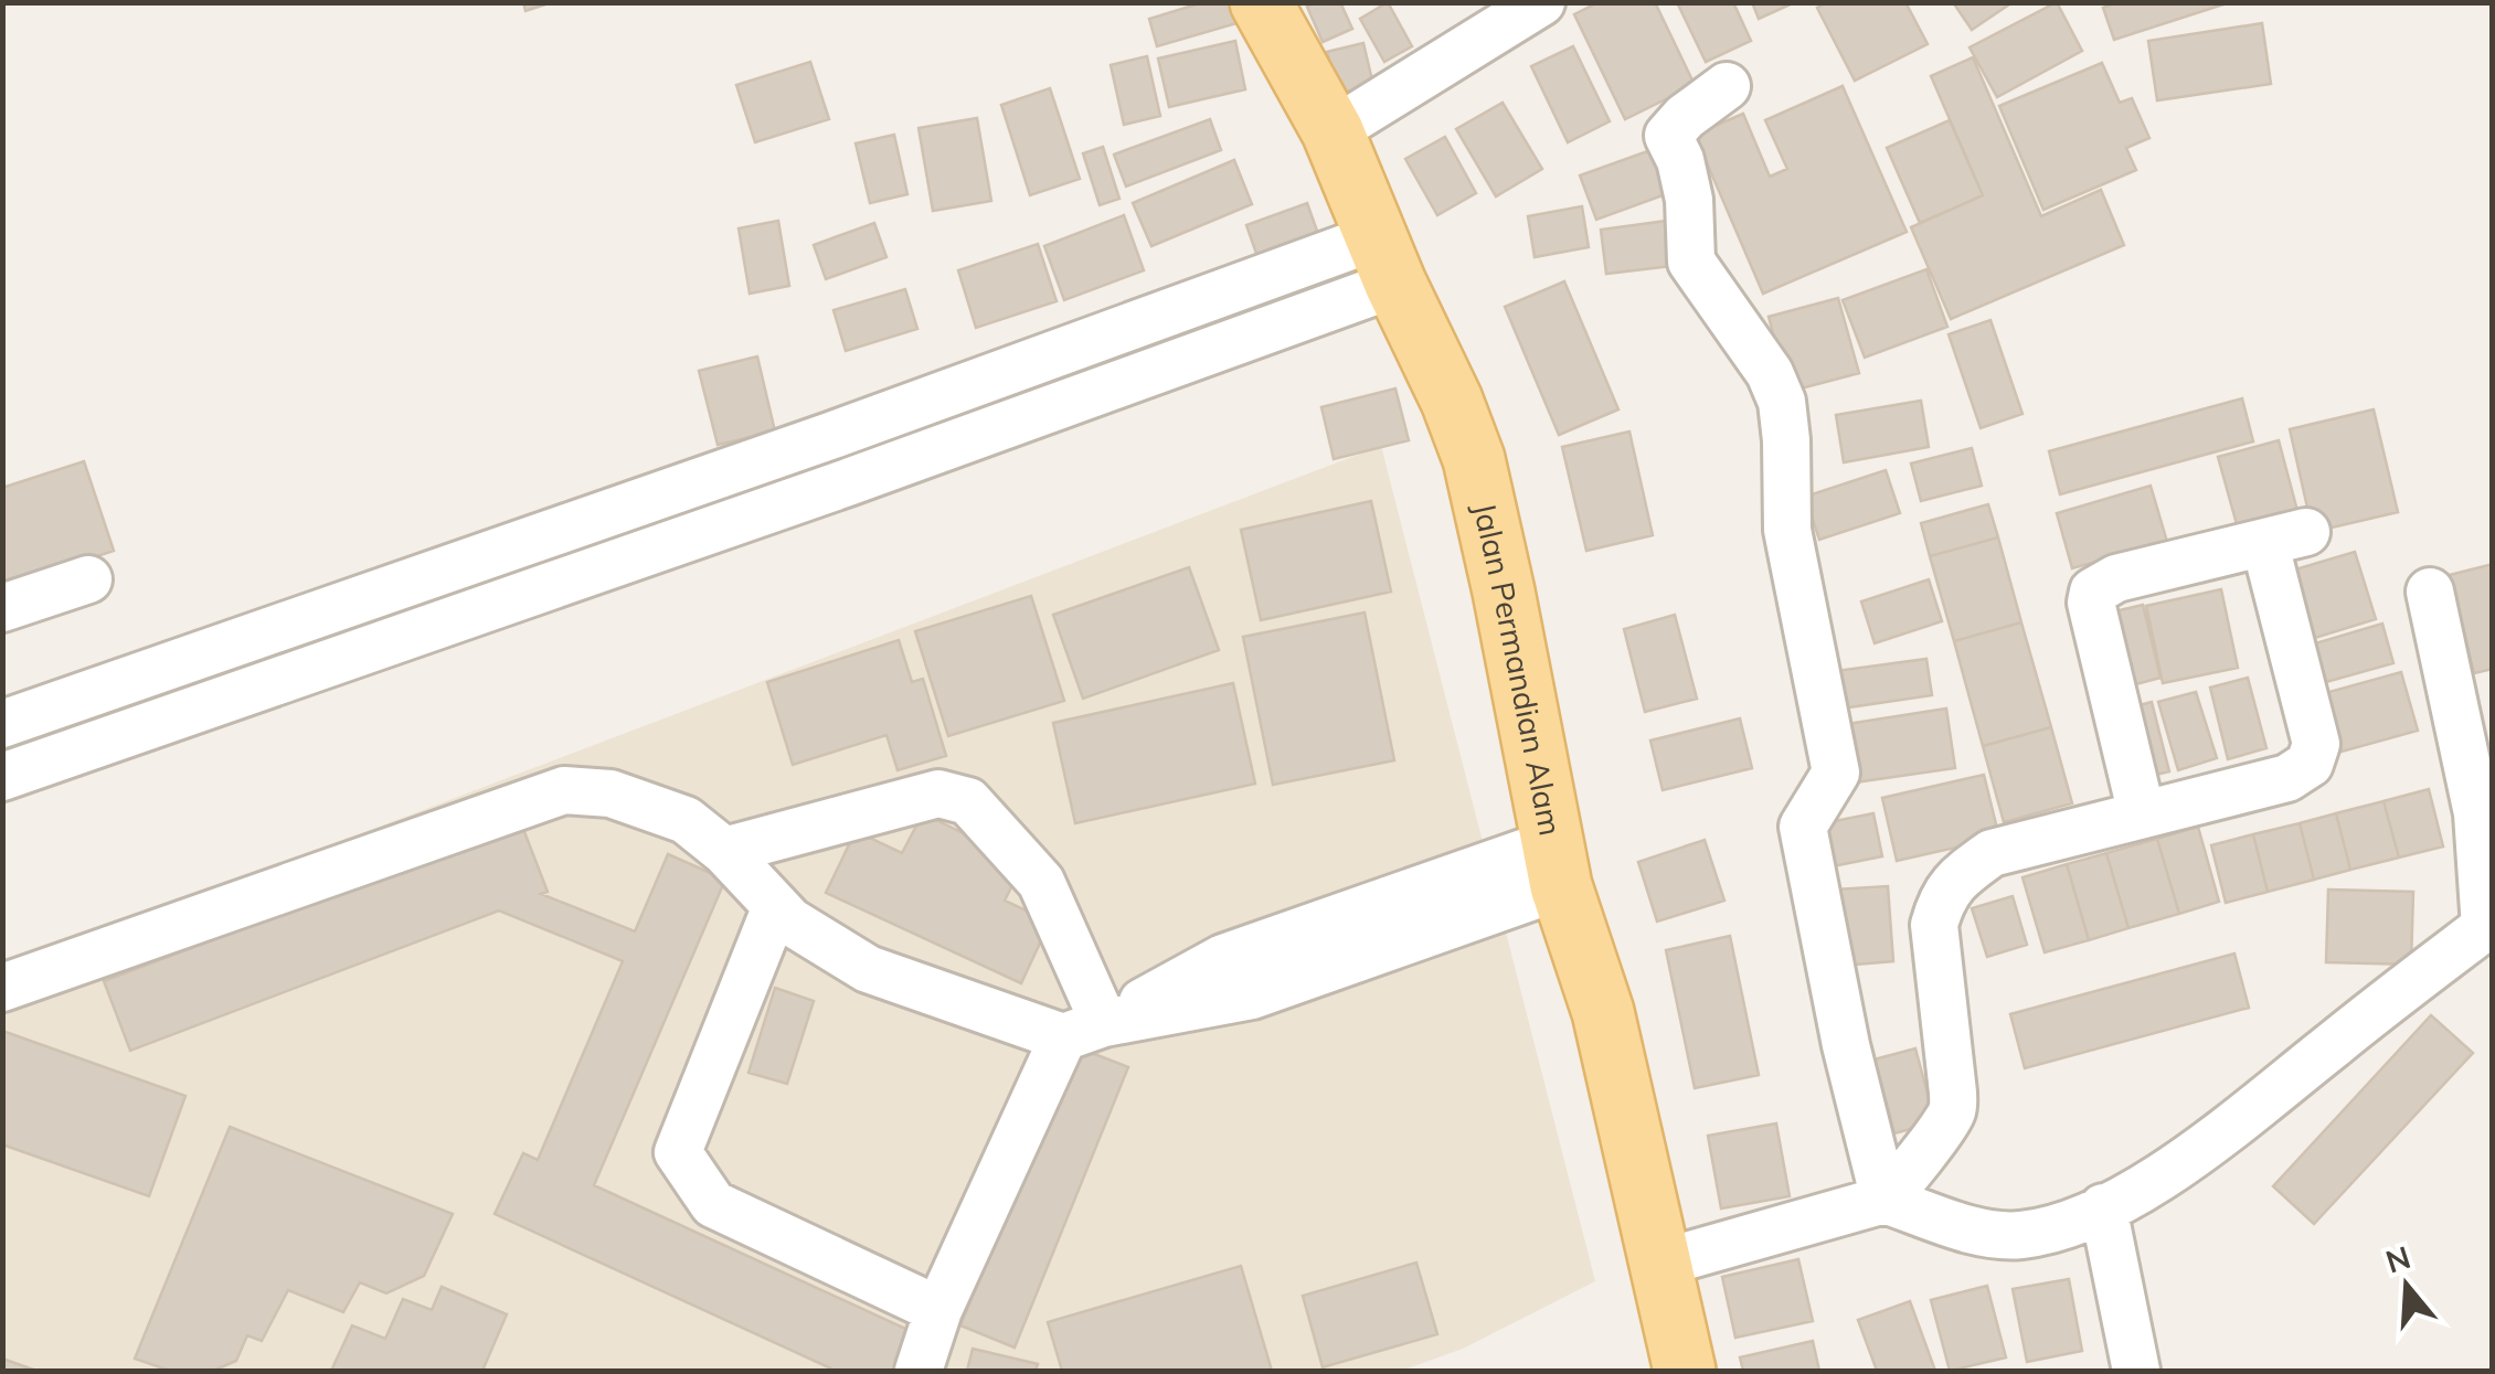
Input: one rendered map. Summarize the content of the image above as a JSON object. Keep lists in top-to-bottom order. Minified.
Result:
{"streets":{"main road":["Jalan Permandian Alam"]},"north":"top"}
